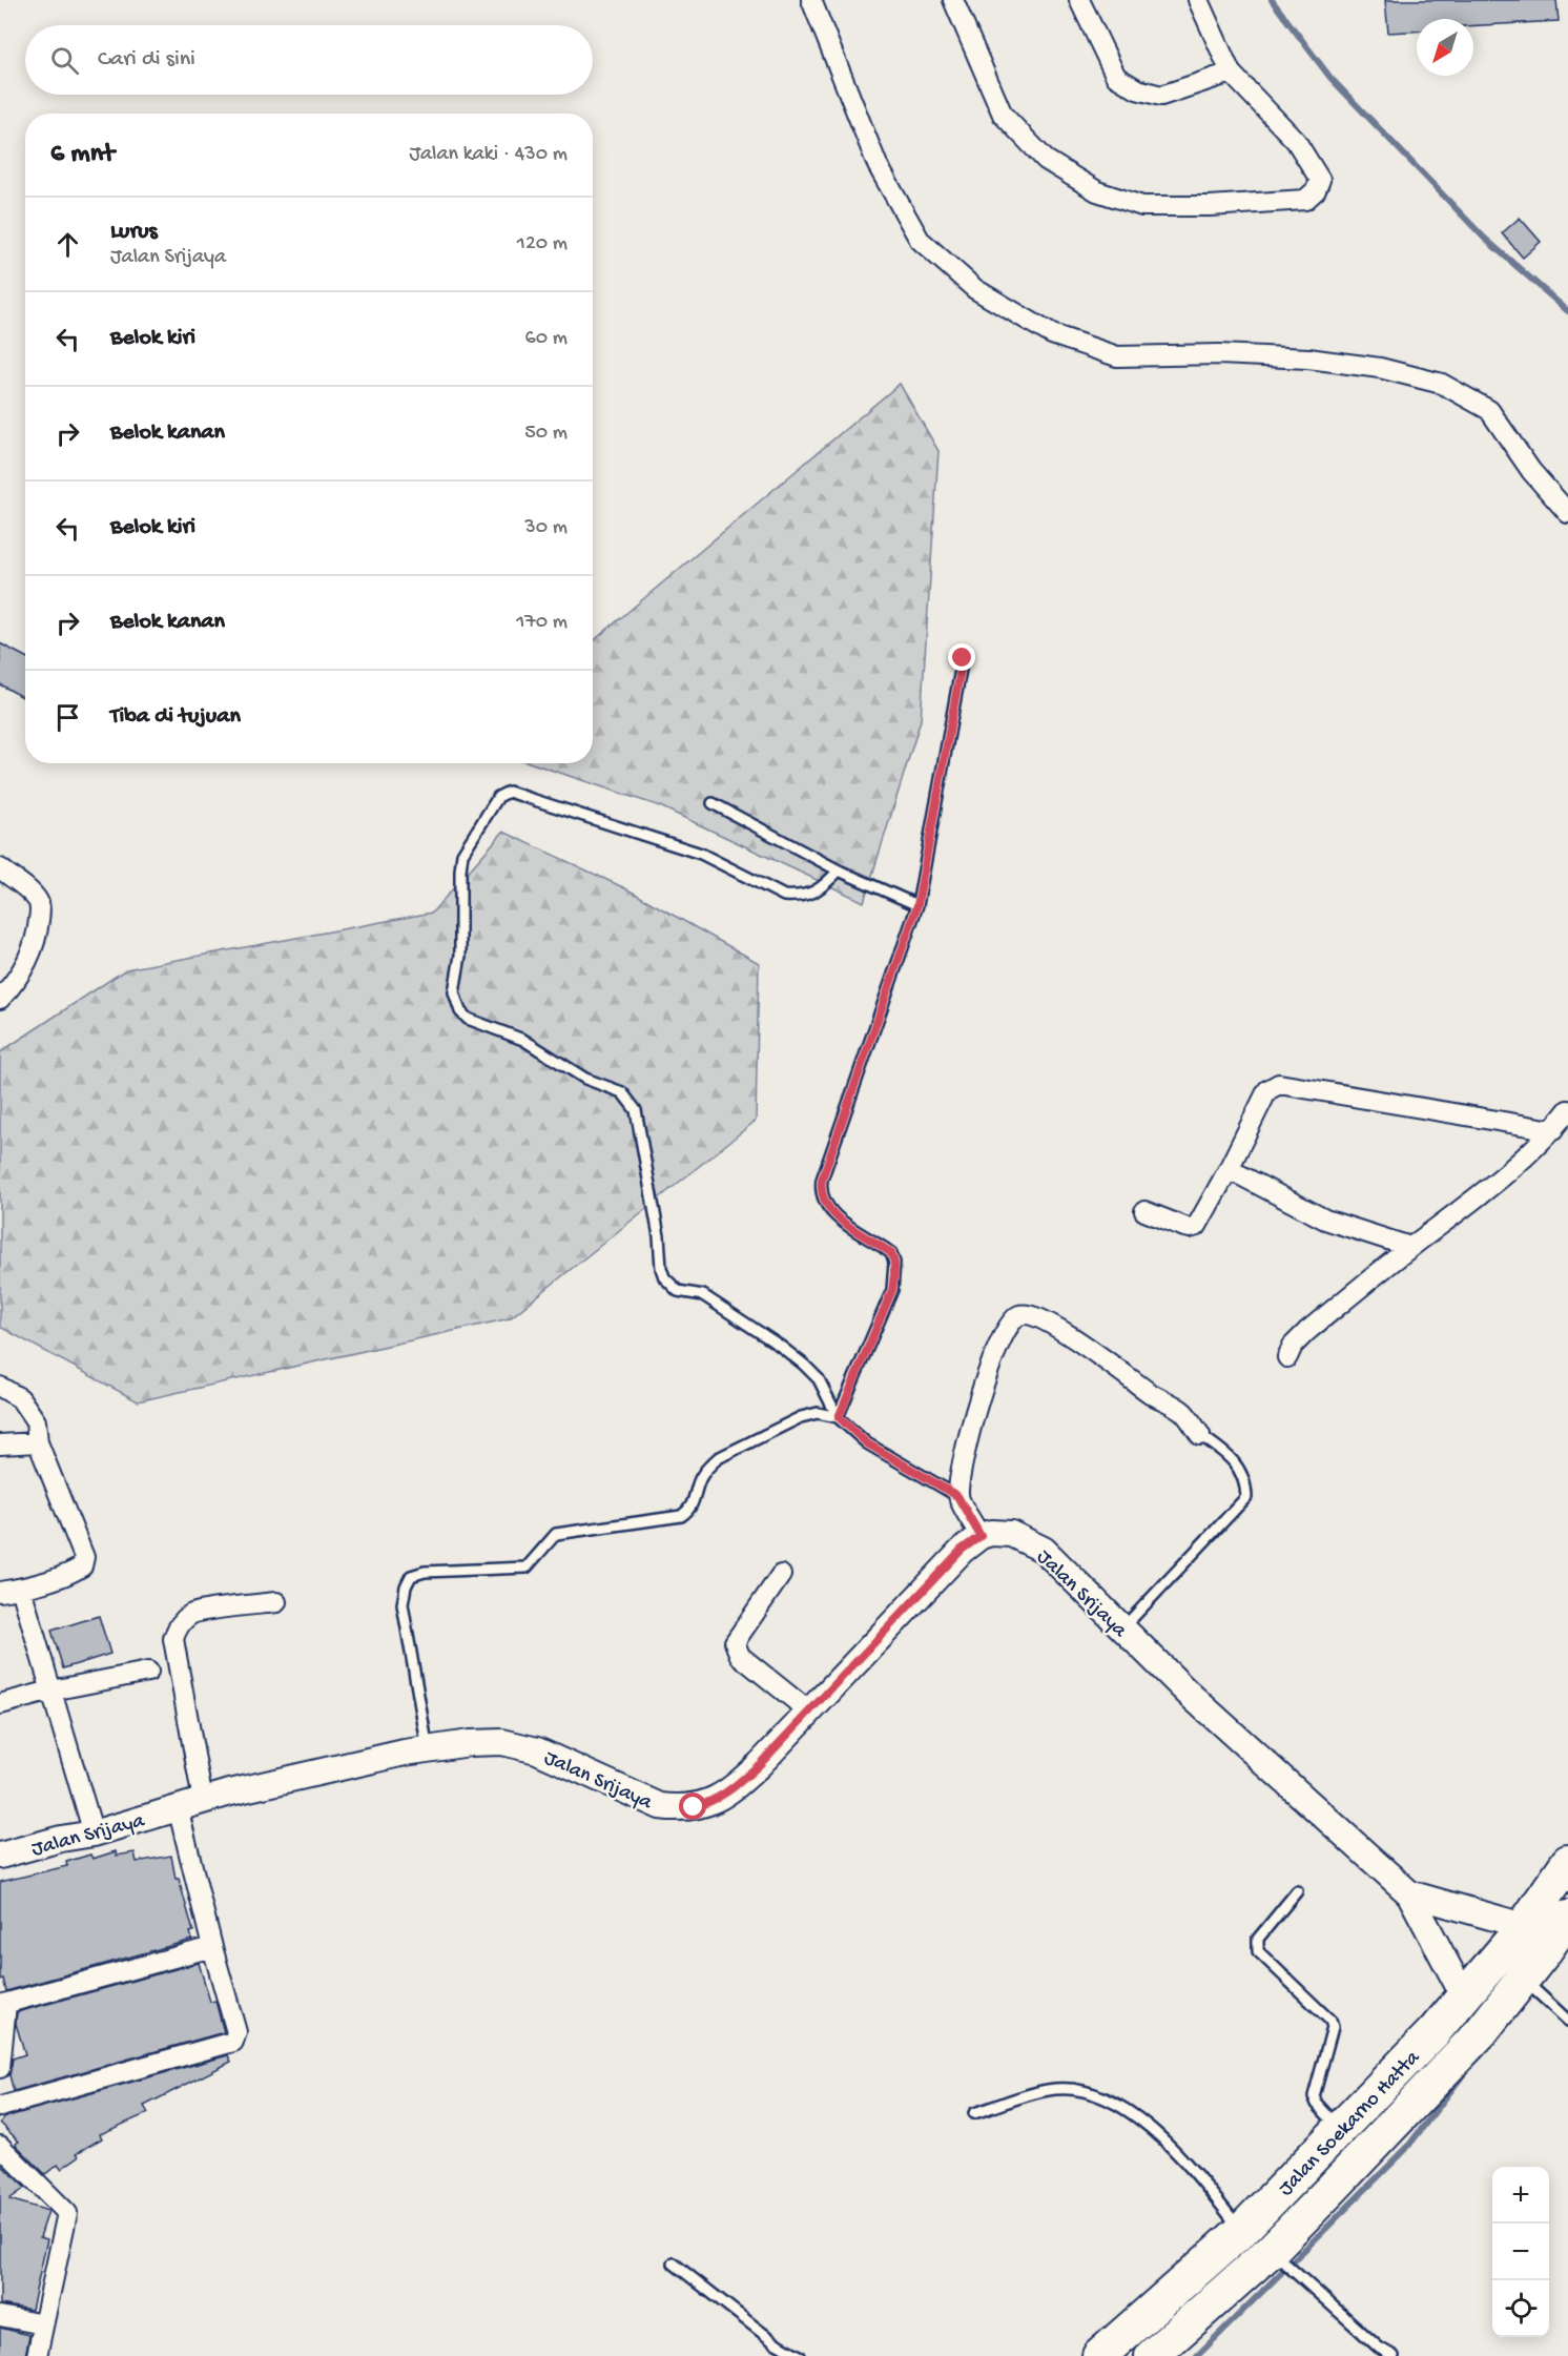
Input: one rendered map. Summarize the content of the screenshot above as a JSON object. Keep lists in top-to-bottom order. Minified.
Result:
{"streets":{"highway":["Jalan Soekarno Hatta"],"street":["Jalan Srijaya"]},"crossings":[["Jalan Srijaya","Jalan Soekarno Hatta"]],"north":"bottom left","page":{"search":"Cari di sini","heading":["6 mnt","Jalan kaki · 430 m"],"list":[["Lurus","Jalan Srijaya","120 m"],["Belok kiri","60 m"],["Belok kanan","50 m"],["Belok kiri","30 m"],["Belok kanan","170 m"],"Tiba di tujuan"],"map_buttons":["+","−"]}}
